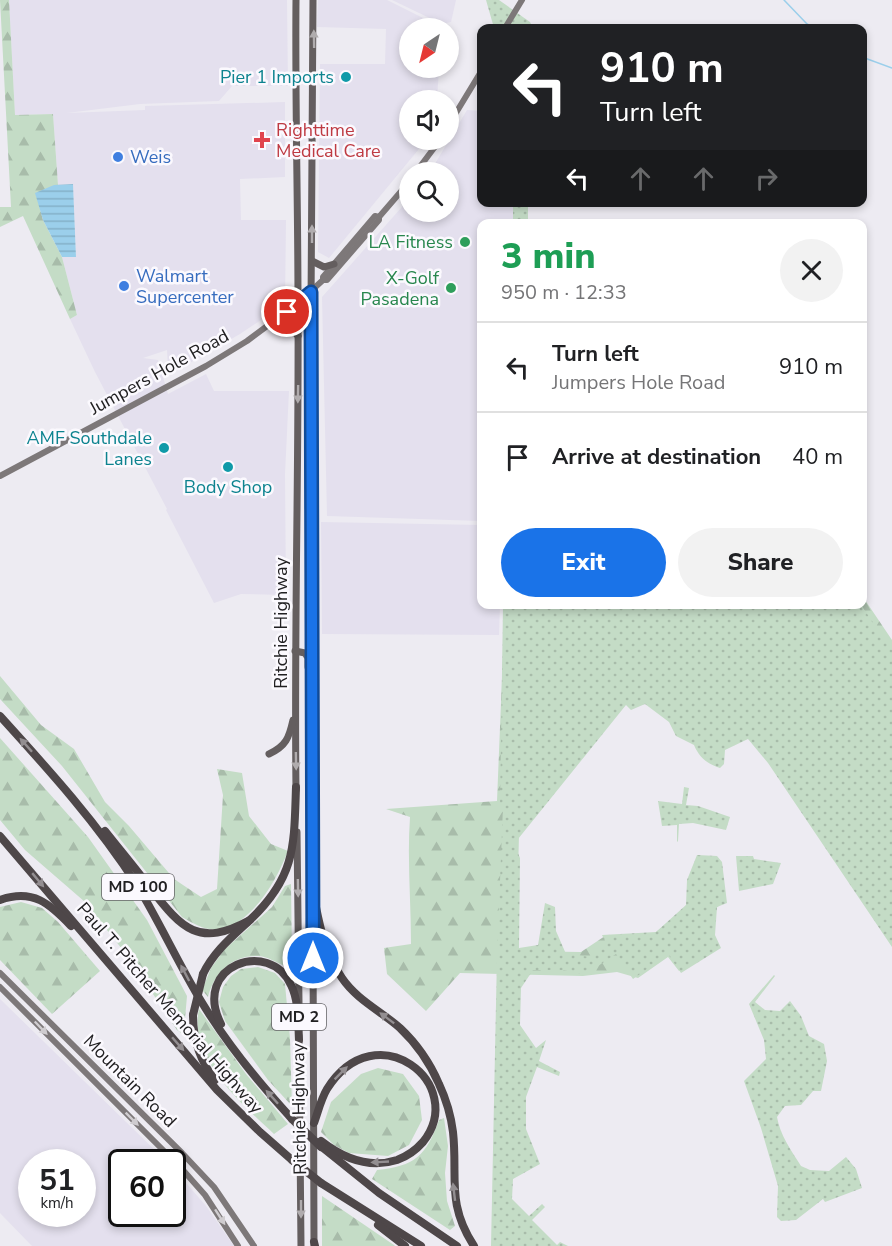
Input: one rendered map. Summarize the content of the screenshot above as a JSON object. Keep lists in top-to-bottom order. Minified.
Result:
{"streets":{"highway":["MD 100","Paul T. Pitcher Memorial Highway"],"main road":["Jumpers Hole Road","Ritchie Highway","MD 2","Mountain Road"]},"crossings":[["Jumpers Hole Road","Ritchie Highway"]],"places":{"other":["Pier 1 Imports","Weis","LA Fitness","Walmart Supercenter","X-Golf Pasadena","AMF Southdale Lanes","Body Shop"],"health":["Righttime Medical Care"]},"north":"bottom left","page":{"turn":["910 m","Turn left"],"heading":["3 min","950 m · 12:33"],"list":[{"name":"Turn left","note":"Jumpers Hole Road","value":"910 m"},{"name":"Arrive at destination","value":"40 m"}],"buttons":["Exit","Share"],"speed":"51 km/h","limit":"60"}}
